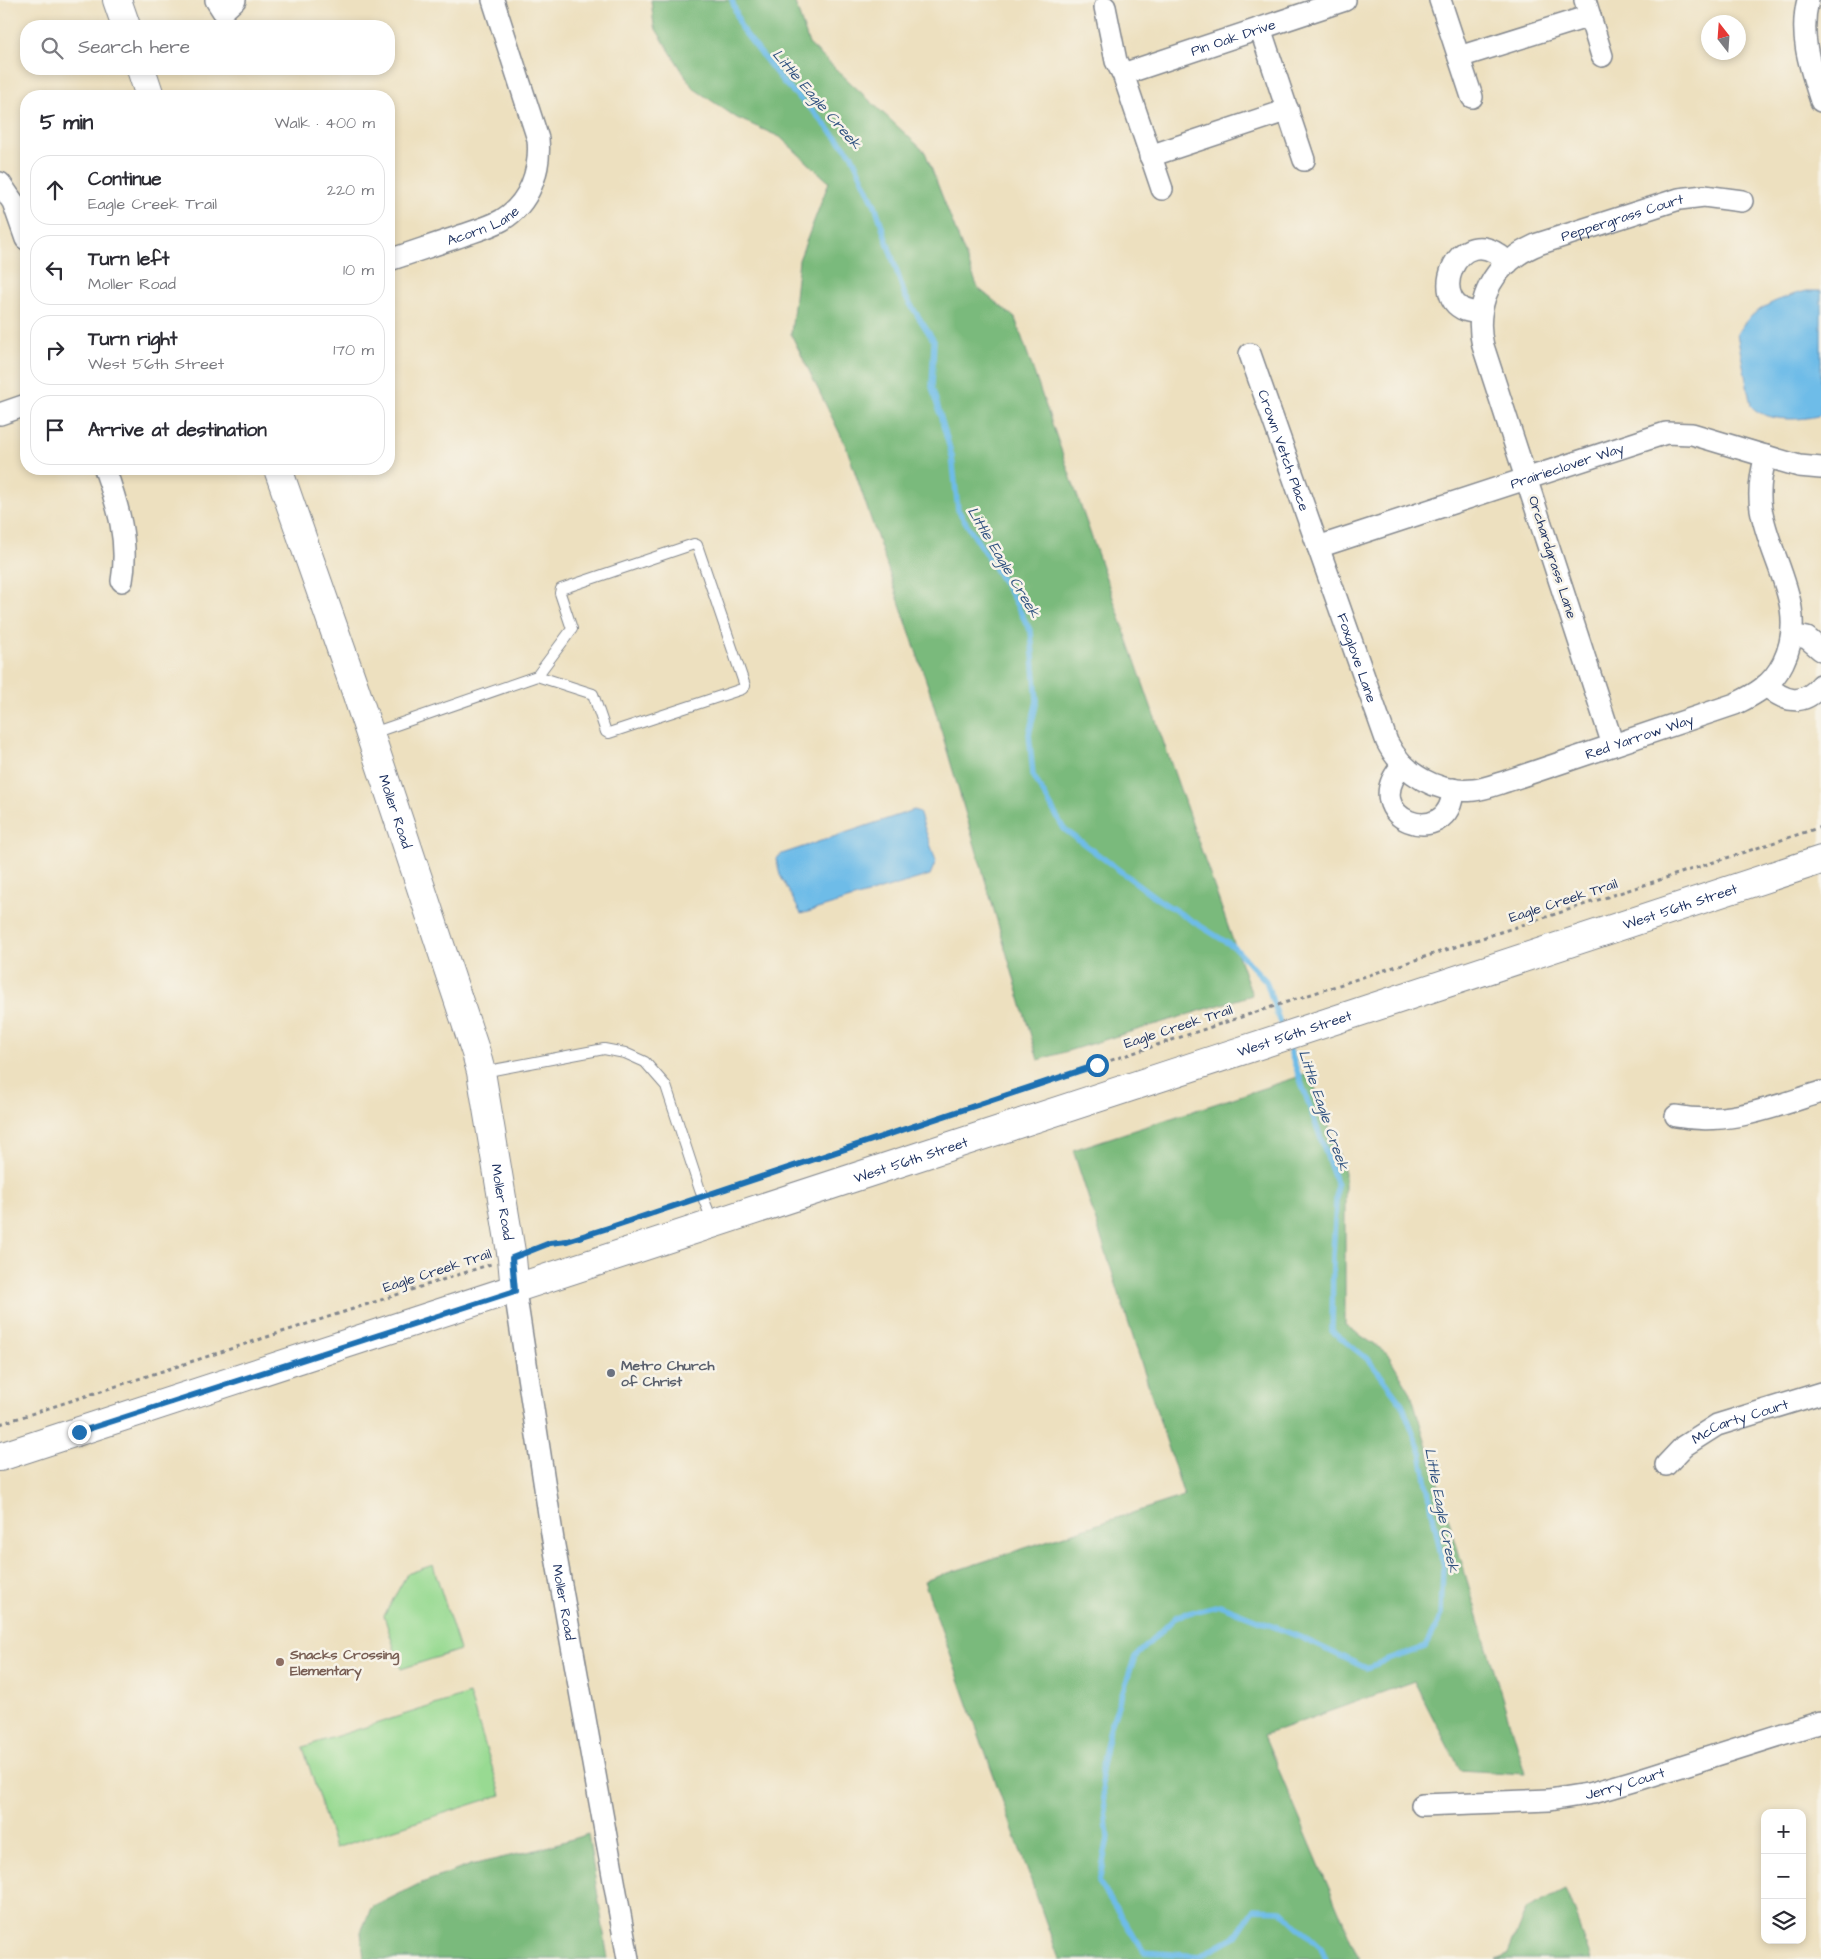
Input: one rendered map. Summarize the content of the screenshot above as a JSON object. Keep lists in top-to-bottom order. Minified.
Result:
{"streets":{"main road":["Moller Road","West 56th Street"],"street":["Pin Oak Drive","Peppergrass Court","Acorn Lane","Crown Vetch Place","Prairieclover Way","Orchardgrass Lane","Foxglove Lane","Red Yarrow Way","McCarty Court","Jerry Court"],"path":["Eagle Creek Trail"]},"crossings":[["Peppergrass Court","Orchardgrass Lane"],["Crown Vetch Place","Prairieclover Way"],["Crown Vetch Place","Foxglove Lane"],["Prairieclover Way","Orchardgrass Lane"],["Prairieclover Way","Foxglove Lane"],["Prairieclover Way","Red Yarrow Way"],["Orchardgrass Lane","Red Yarrow Way"],["Foxglove Lane","Red Yarrow Way"],["Moller Road","Eagle Creek Trail"],["Moller Road","West 56th Street"]],"water":["Little Eagle Creek"],"places":["Metro Church of Christ","Snacks Crossing Elementary"],"north":"top","page":{"search":"Search here","heading":["5 min","Walk · 400 m"],"list":[["Continue","Eagle Creek Trail","220 m"],["Turn left","Moller Road","10 m"],["Turn right","West 56th Street","170 m"],"Arrive at destination"],"map_buttons":["+","−"]}}
